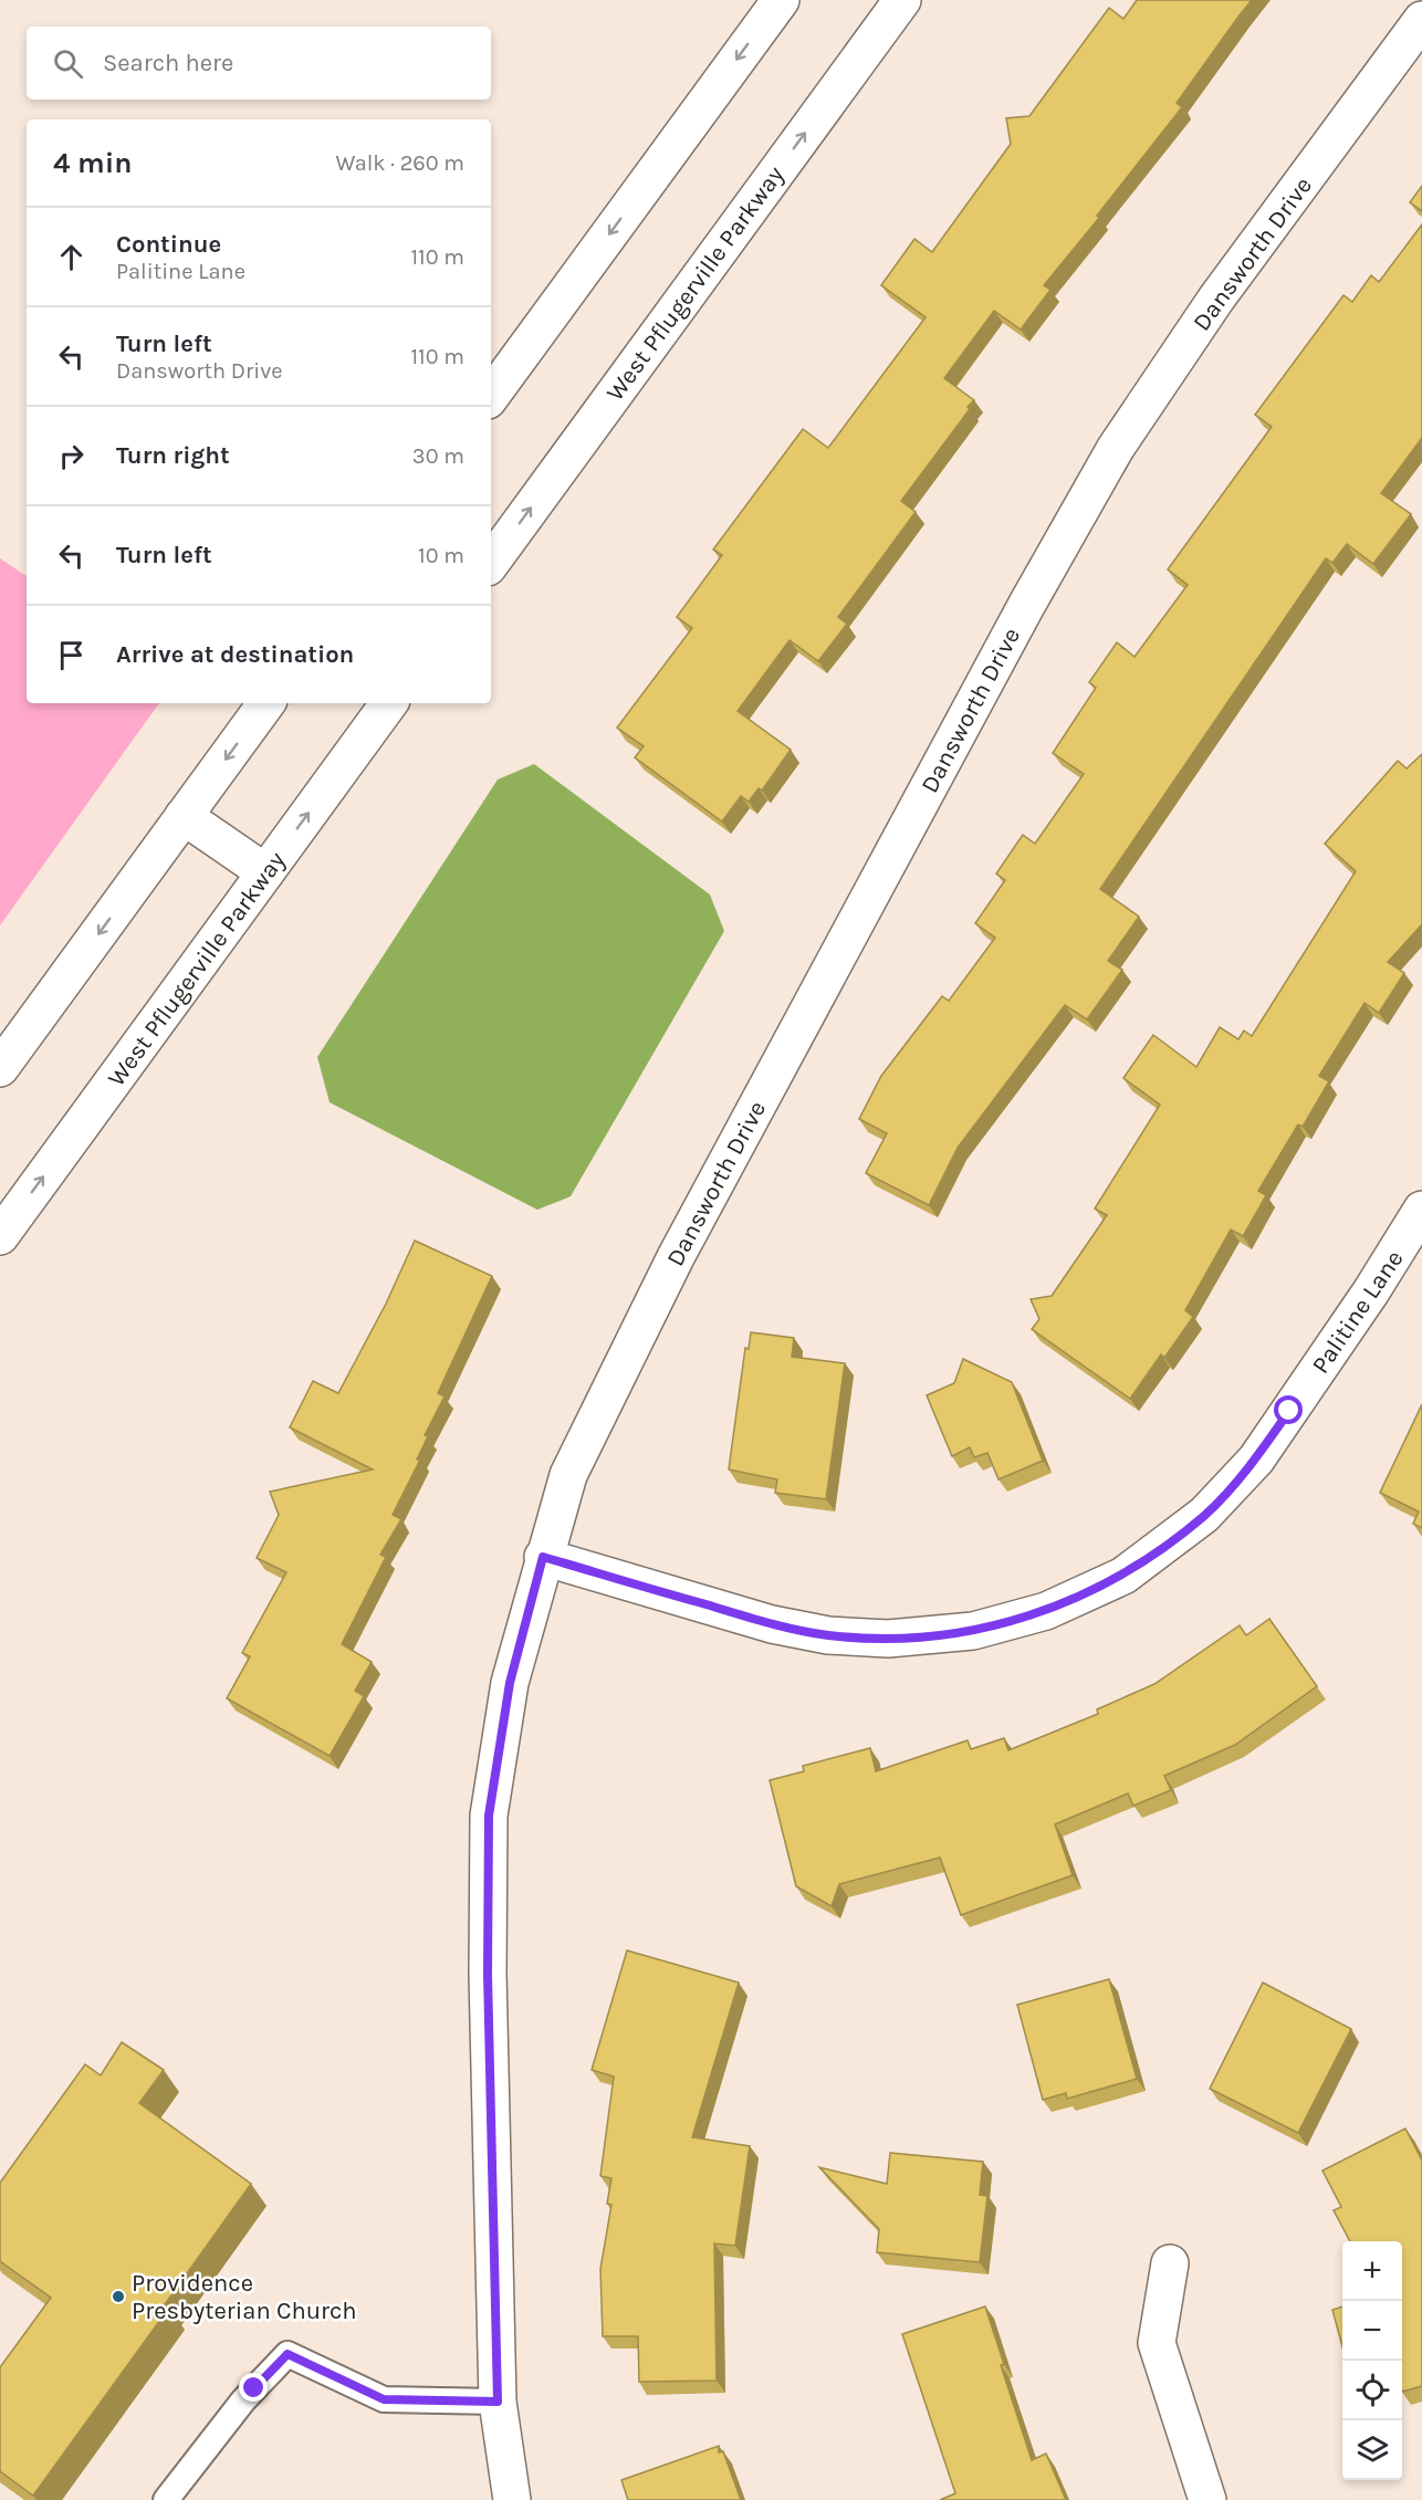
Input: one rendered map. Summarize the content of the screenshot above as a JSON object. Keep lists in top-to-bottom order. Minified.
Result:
{"streets":{"street":["Dansworth Drive","West Pflugerville Parkway","Palitine Lane"]},"crossings":[["Dansworth Drive","Palitine Lane"]],"places":["Providence Presbyterian Church"],"page":{"search":"Search here","heading":["4 min","Walk · 260 m"],"list":[["Continue","Palitine Lane","110 m"],["Turn left","Dansworth Drive","110 m"],["Turn right","30 m"],["Turn left","10 m"],"Arrive at destination"],"map_buttons":["+","−"]}}
